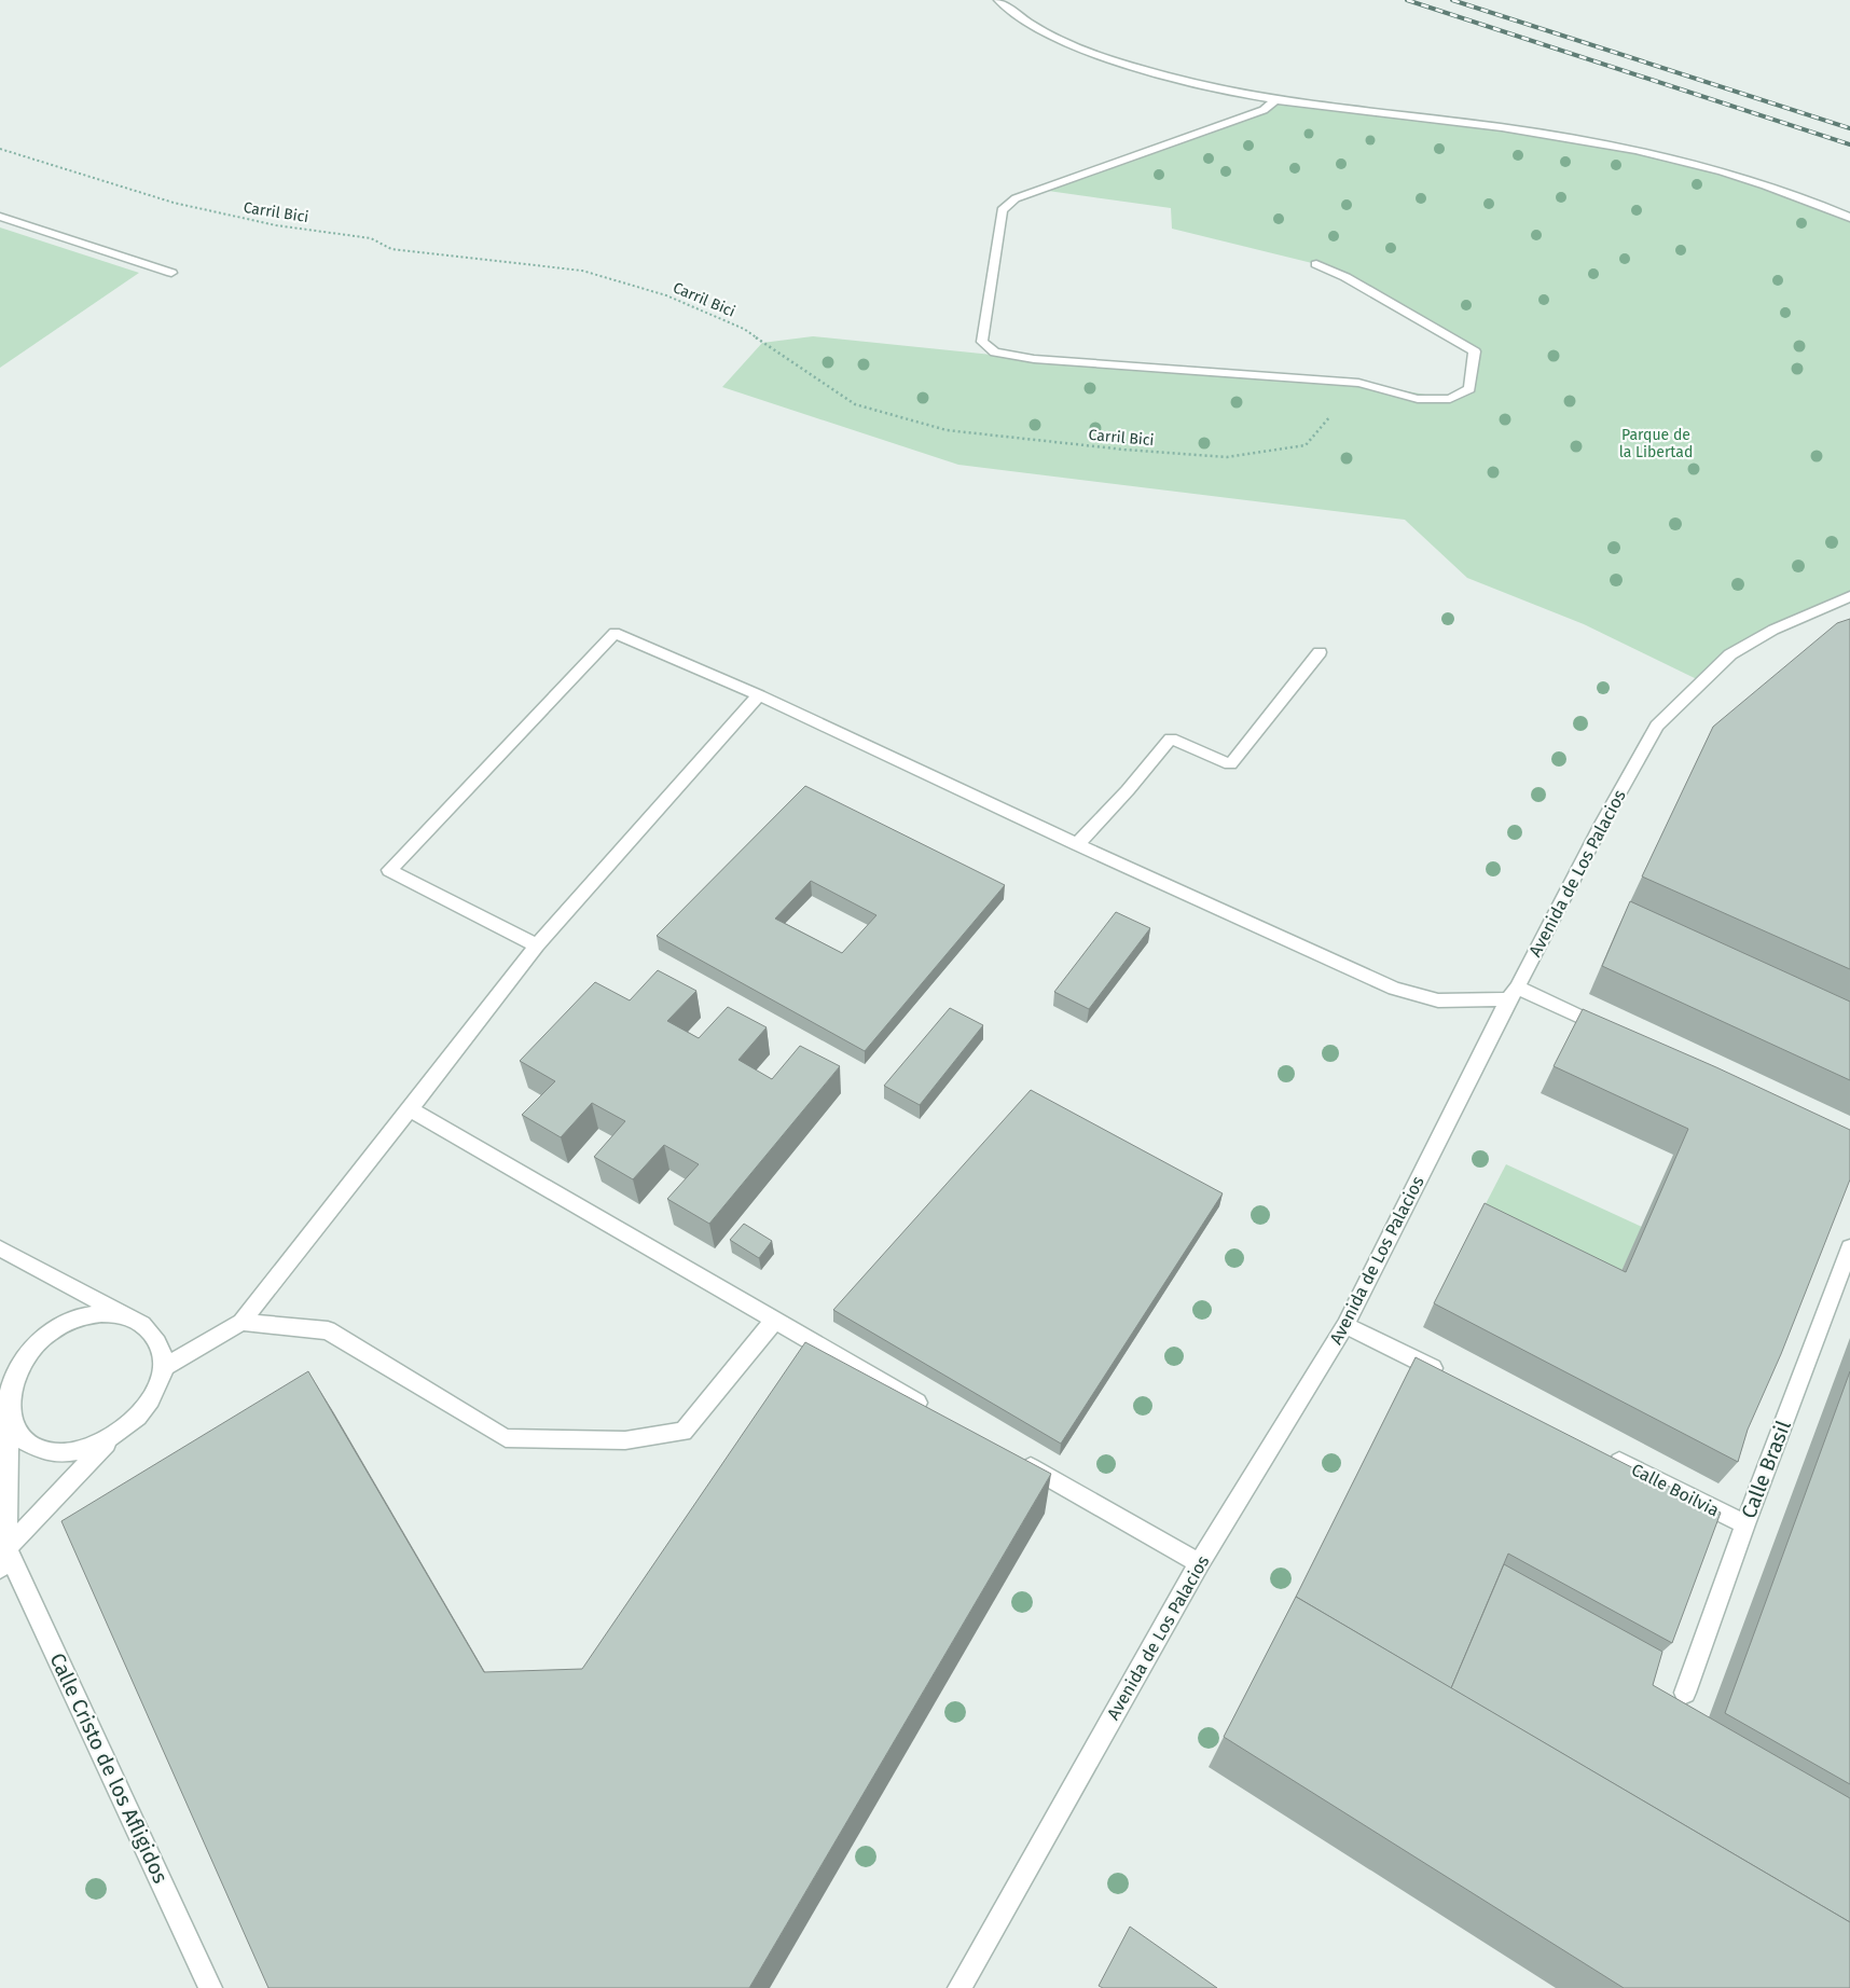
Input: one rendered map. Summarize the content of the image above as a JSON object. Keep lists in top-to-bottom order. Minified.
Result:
{"streets":{"street":["Avenida de Los Palacios","Calle Brasil","Calle Boilvia","Calle Cristo de los Afligidos"],"path":["Carril Bici"]},"crossings":[["Calle Brasil","Calle Boilvia"]],"parks":["Parque de la Libertad"]}
